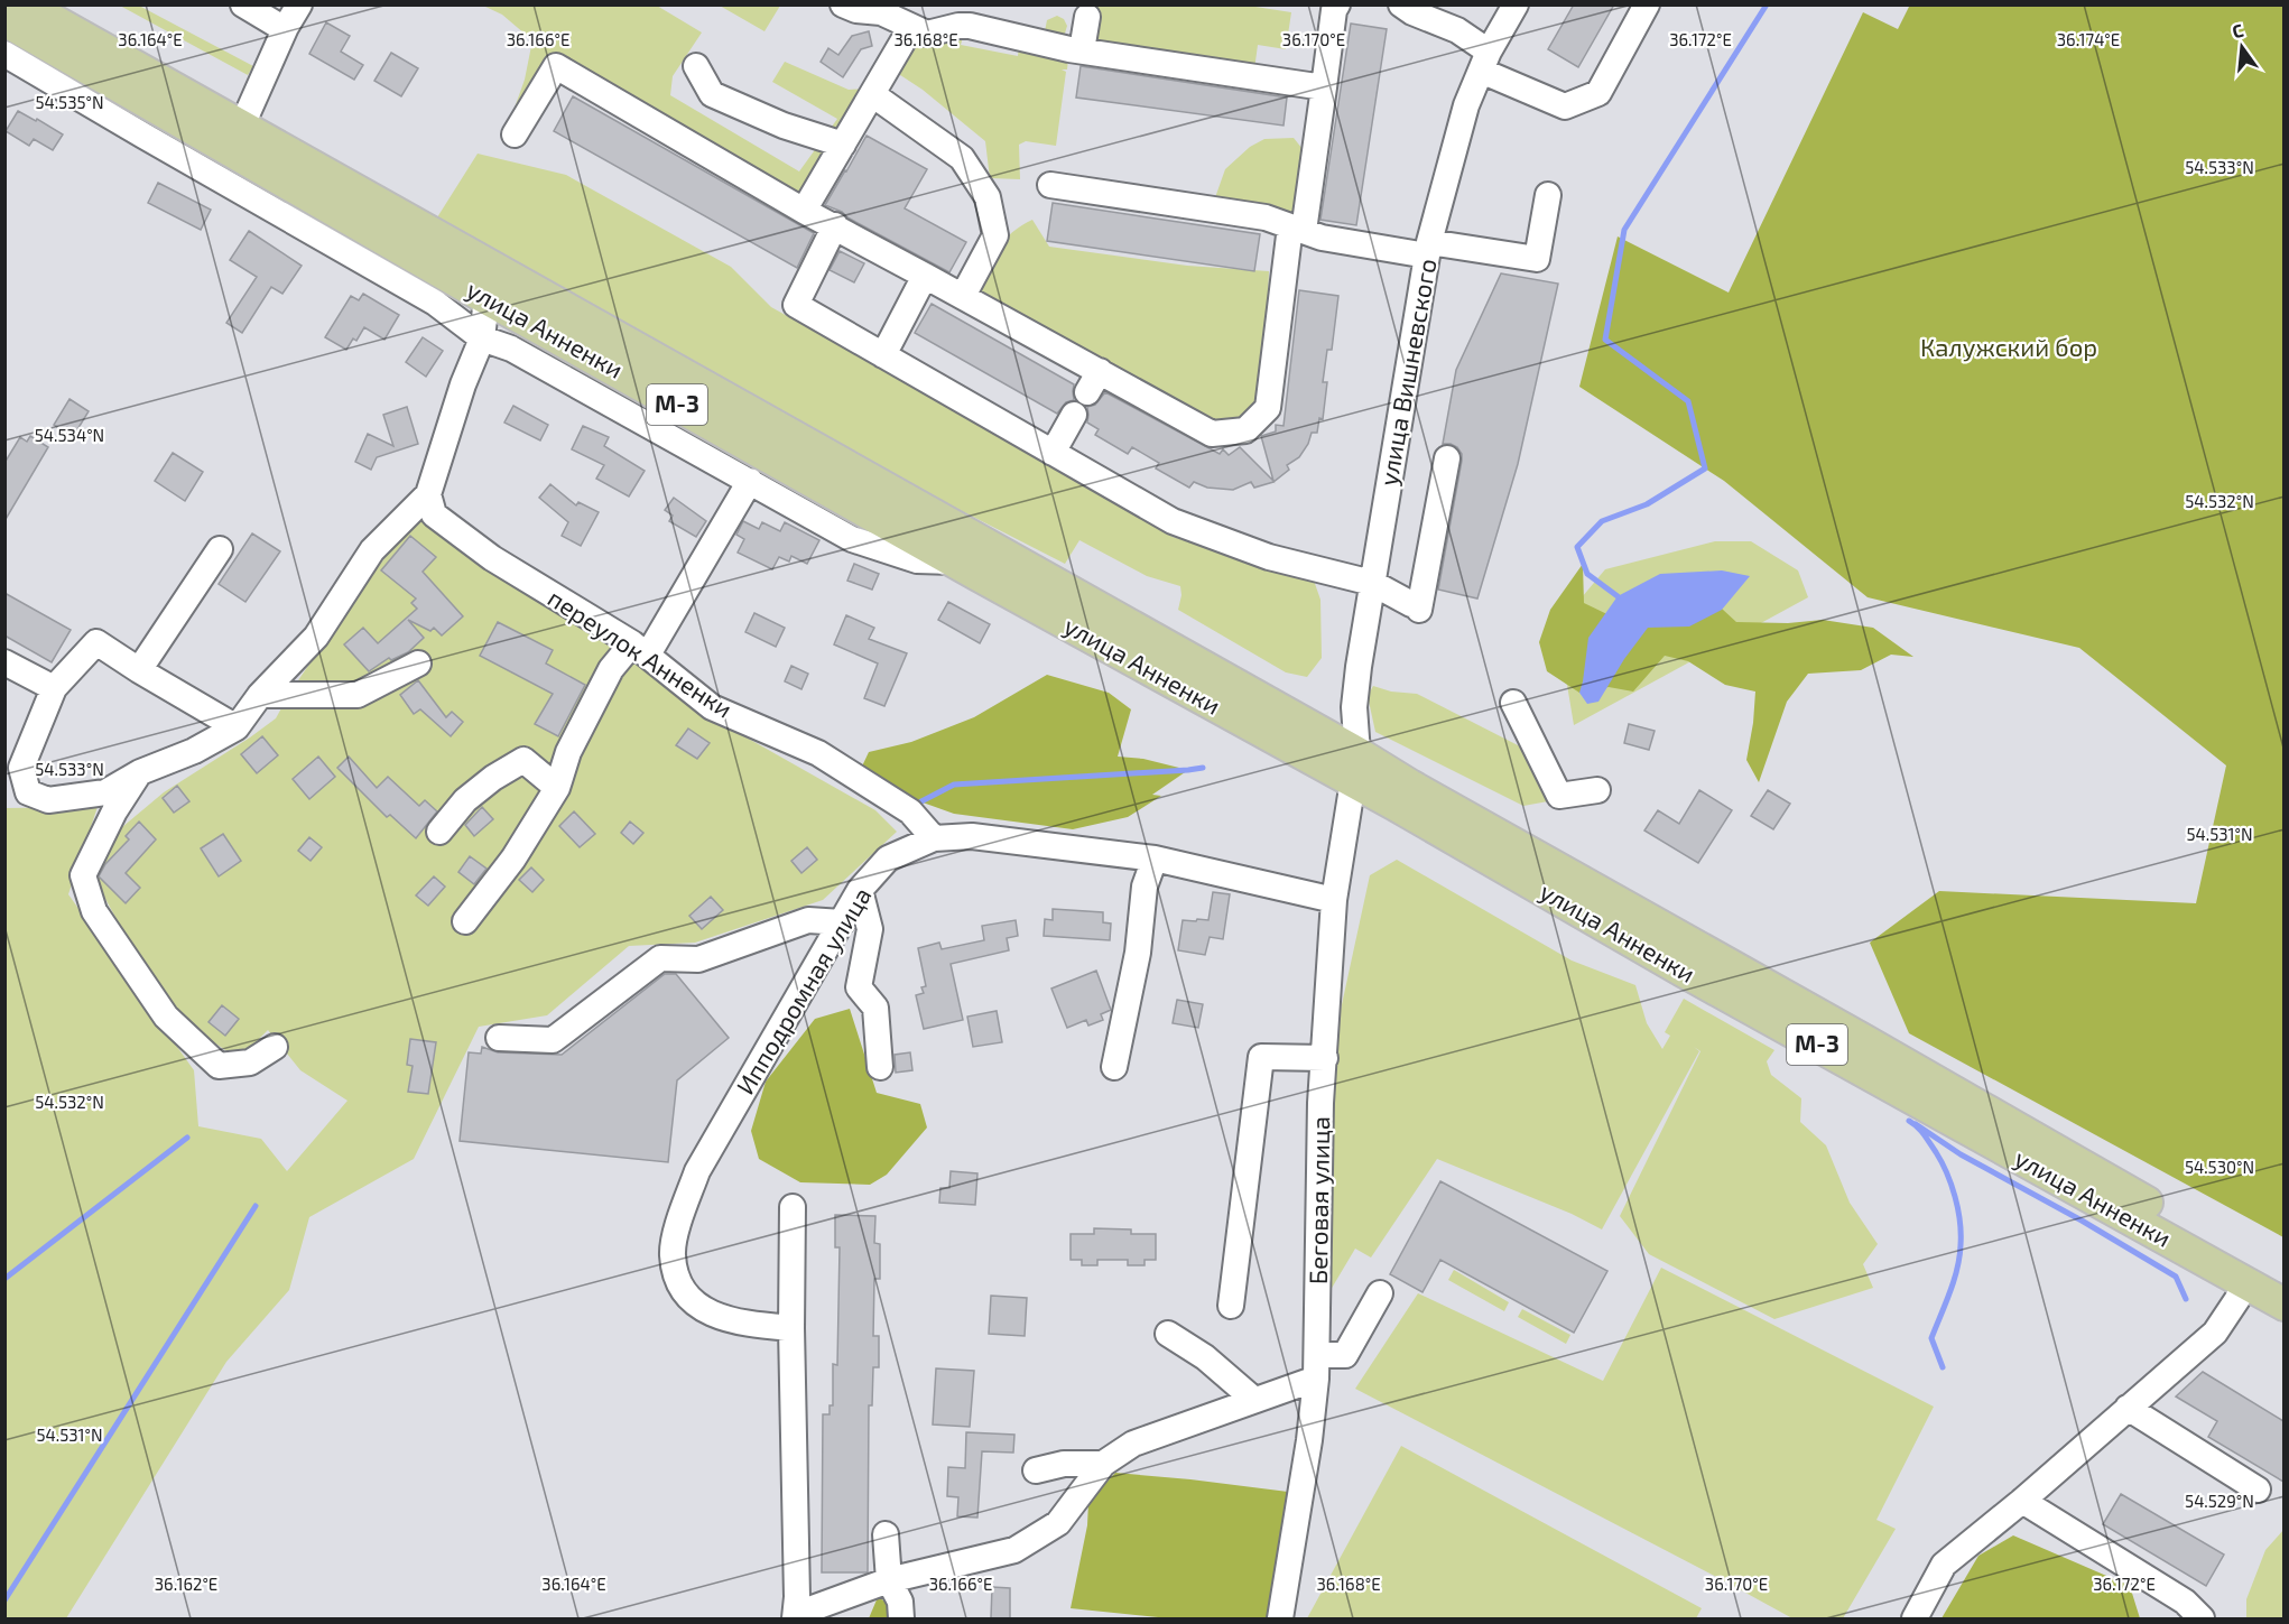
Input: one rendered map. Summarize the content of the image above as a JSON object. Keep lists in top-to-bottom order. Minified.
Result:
{"streets":{"main road":["улица Анненки","М-3"],"street":["улица Вишневского","переулок Анненки","Ипподромная улица","Беговая улица"]},"crossings":[["улица Анненки","улица Вишневского"],["улица Анненки","Беговая улица"],["улица Вишневского","Беговая улица"],["переулок Анненки","Ипподромная улица"],["Ипподромная улица","Беговая улица"]],"parks":["Калужский бор"],"north":"top","coordinates":["36.164°E","36.166°E","36.168°E","36.170°E","36.172°E","36.174°E","54.535°N","54.533°N","54.534°N","54.532°N","54.531°N","54.530°N","54.529°N","36.162°E"]}
